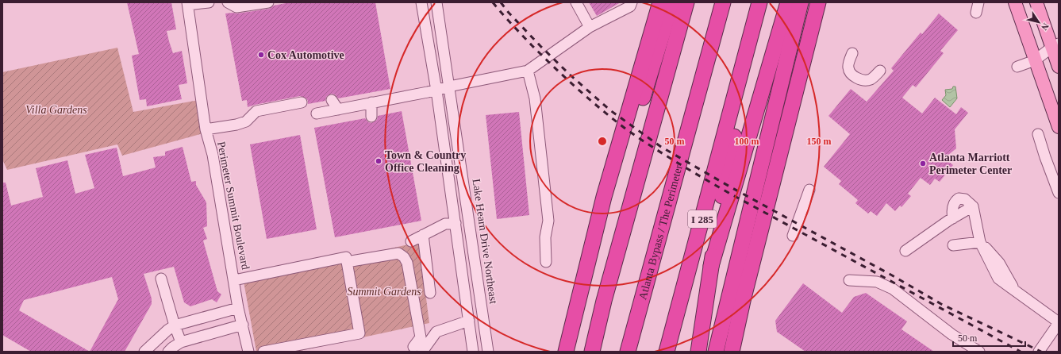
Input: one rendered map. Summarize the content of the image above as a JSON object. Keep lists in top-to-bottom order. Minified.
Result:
{"streets":{"highway":["I 285","Atlanta Bypass / The Perimeter"],"street":["Perimeter Summit Boulevard","Lake Hearn Drive Northeast"]},"parks":["Villa Gardens","Summit Gardens"],"places":["Cox Automotive","Town & Country Office Cleaning","Atlanta Marriott Perimeter Center"],"scale_bar":"50 m","north":"bottom right","rings":["50 m","100 m","150 m"]}
